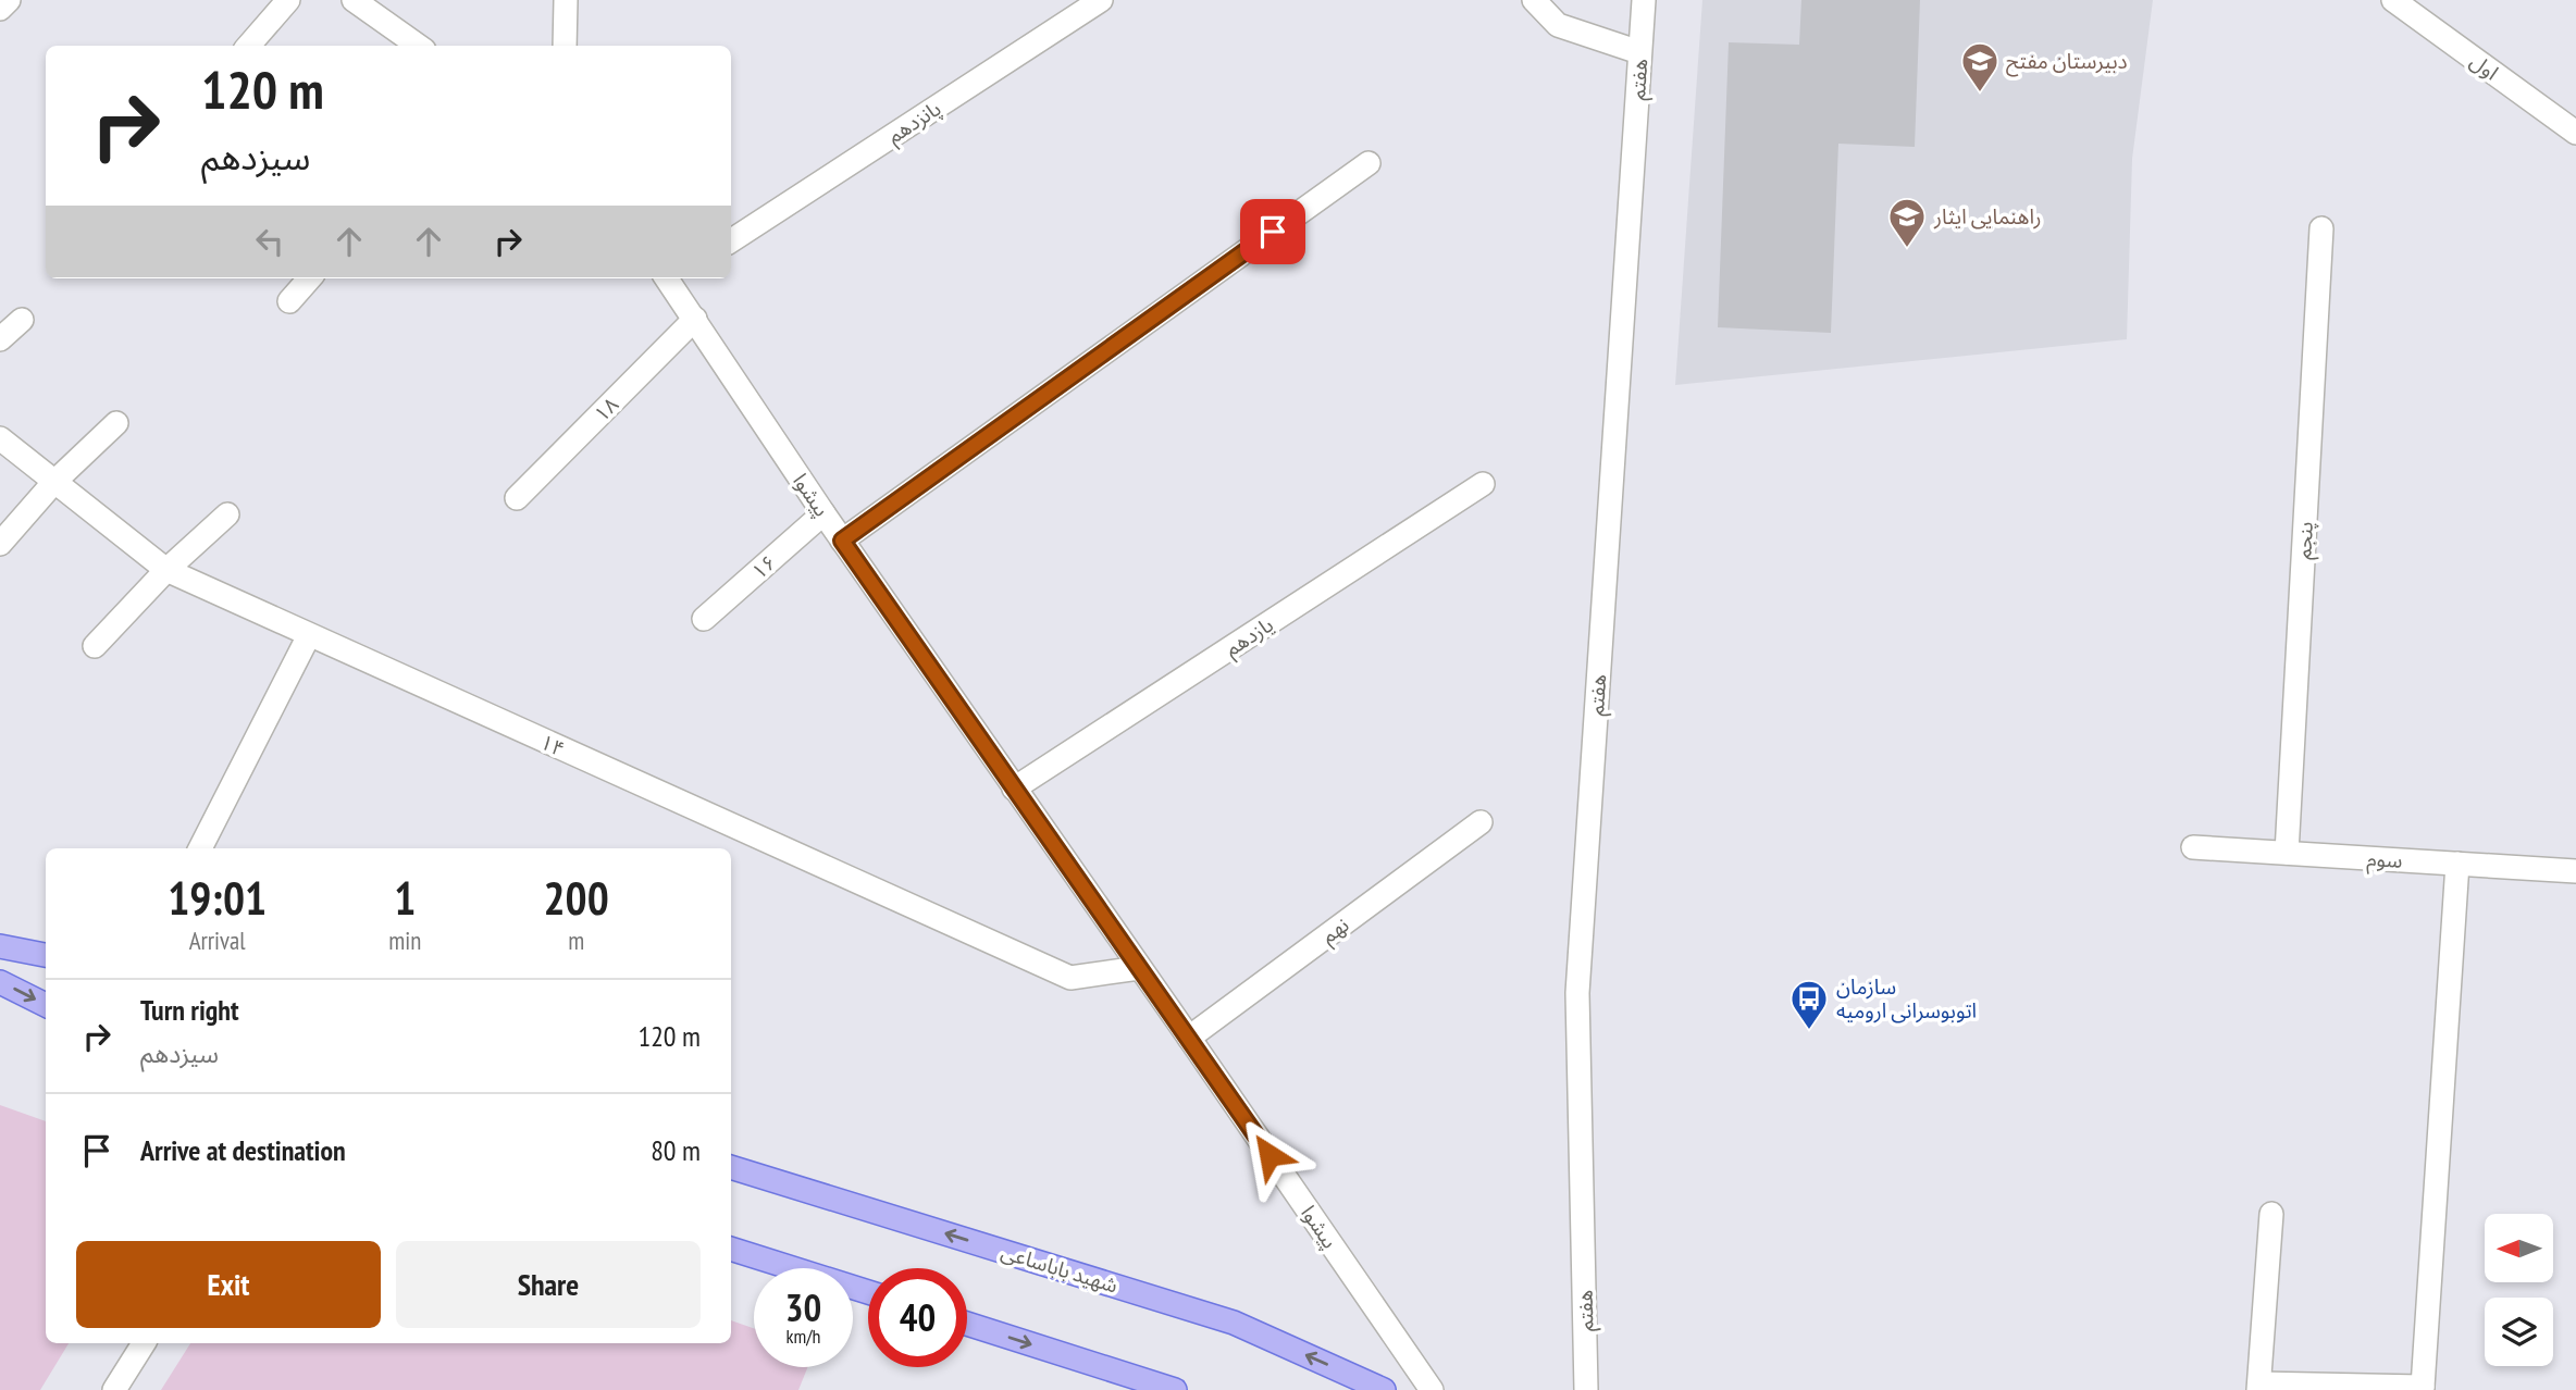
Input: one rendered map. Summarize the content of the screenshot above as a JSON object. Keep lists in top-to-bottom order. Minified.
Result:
{"streets":{"main road":["شهید باباساعی"],"street":["اول","هفتم","پانزدهم","۱۸","پیشوا","پنجم","۱۶","یازدهم","۱۴","سوم","نهم"]},"crossings":[["۱۸","پیشوا"],["پیشوا","۱۶"],["پیشوا","یازدهم"],["پیشوا","۱۴"],["پیشوا","نهم"],["پنجم","سوم"]],"places":{"school or university":["دبیرستان مفتح","راهنمایی ایثار"],"bus stop":["سازمان اتوبوسرانی ارومیه"]},"north":"left","page":{"turn":["120 m","سیزدهم"],"eta":["19:01","Arrival","1","min","200","m"],"list":[{"name":"Turn right","note":"سیزدهم","value":"120 m"},{"name":"Arrive at destination","value":"80 m"}],"buttons":["Exit","Share"],"speed":"30 km/h","limit":"40"}}
